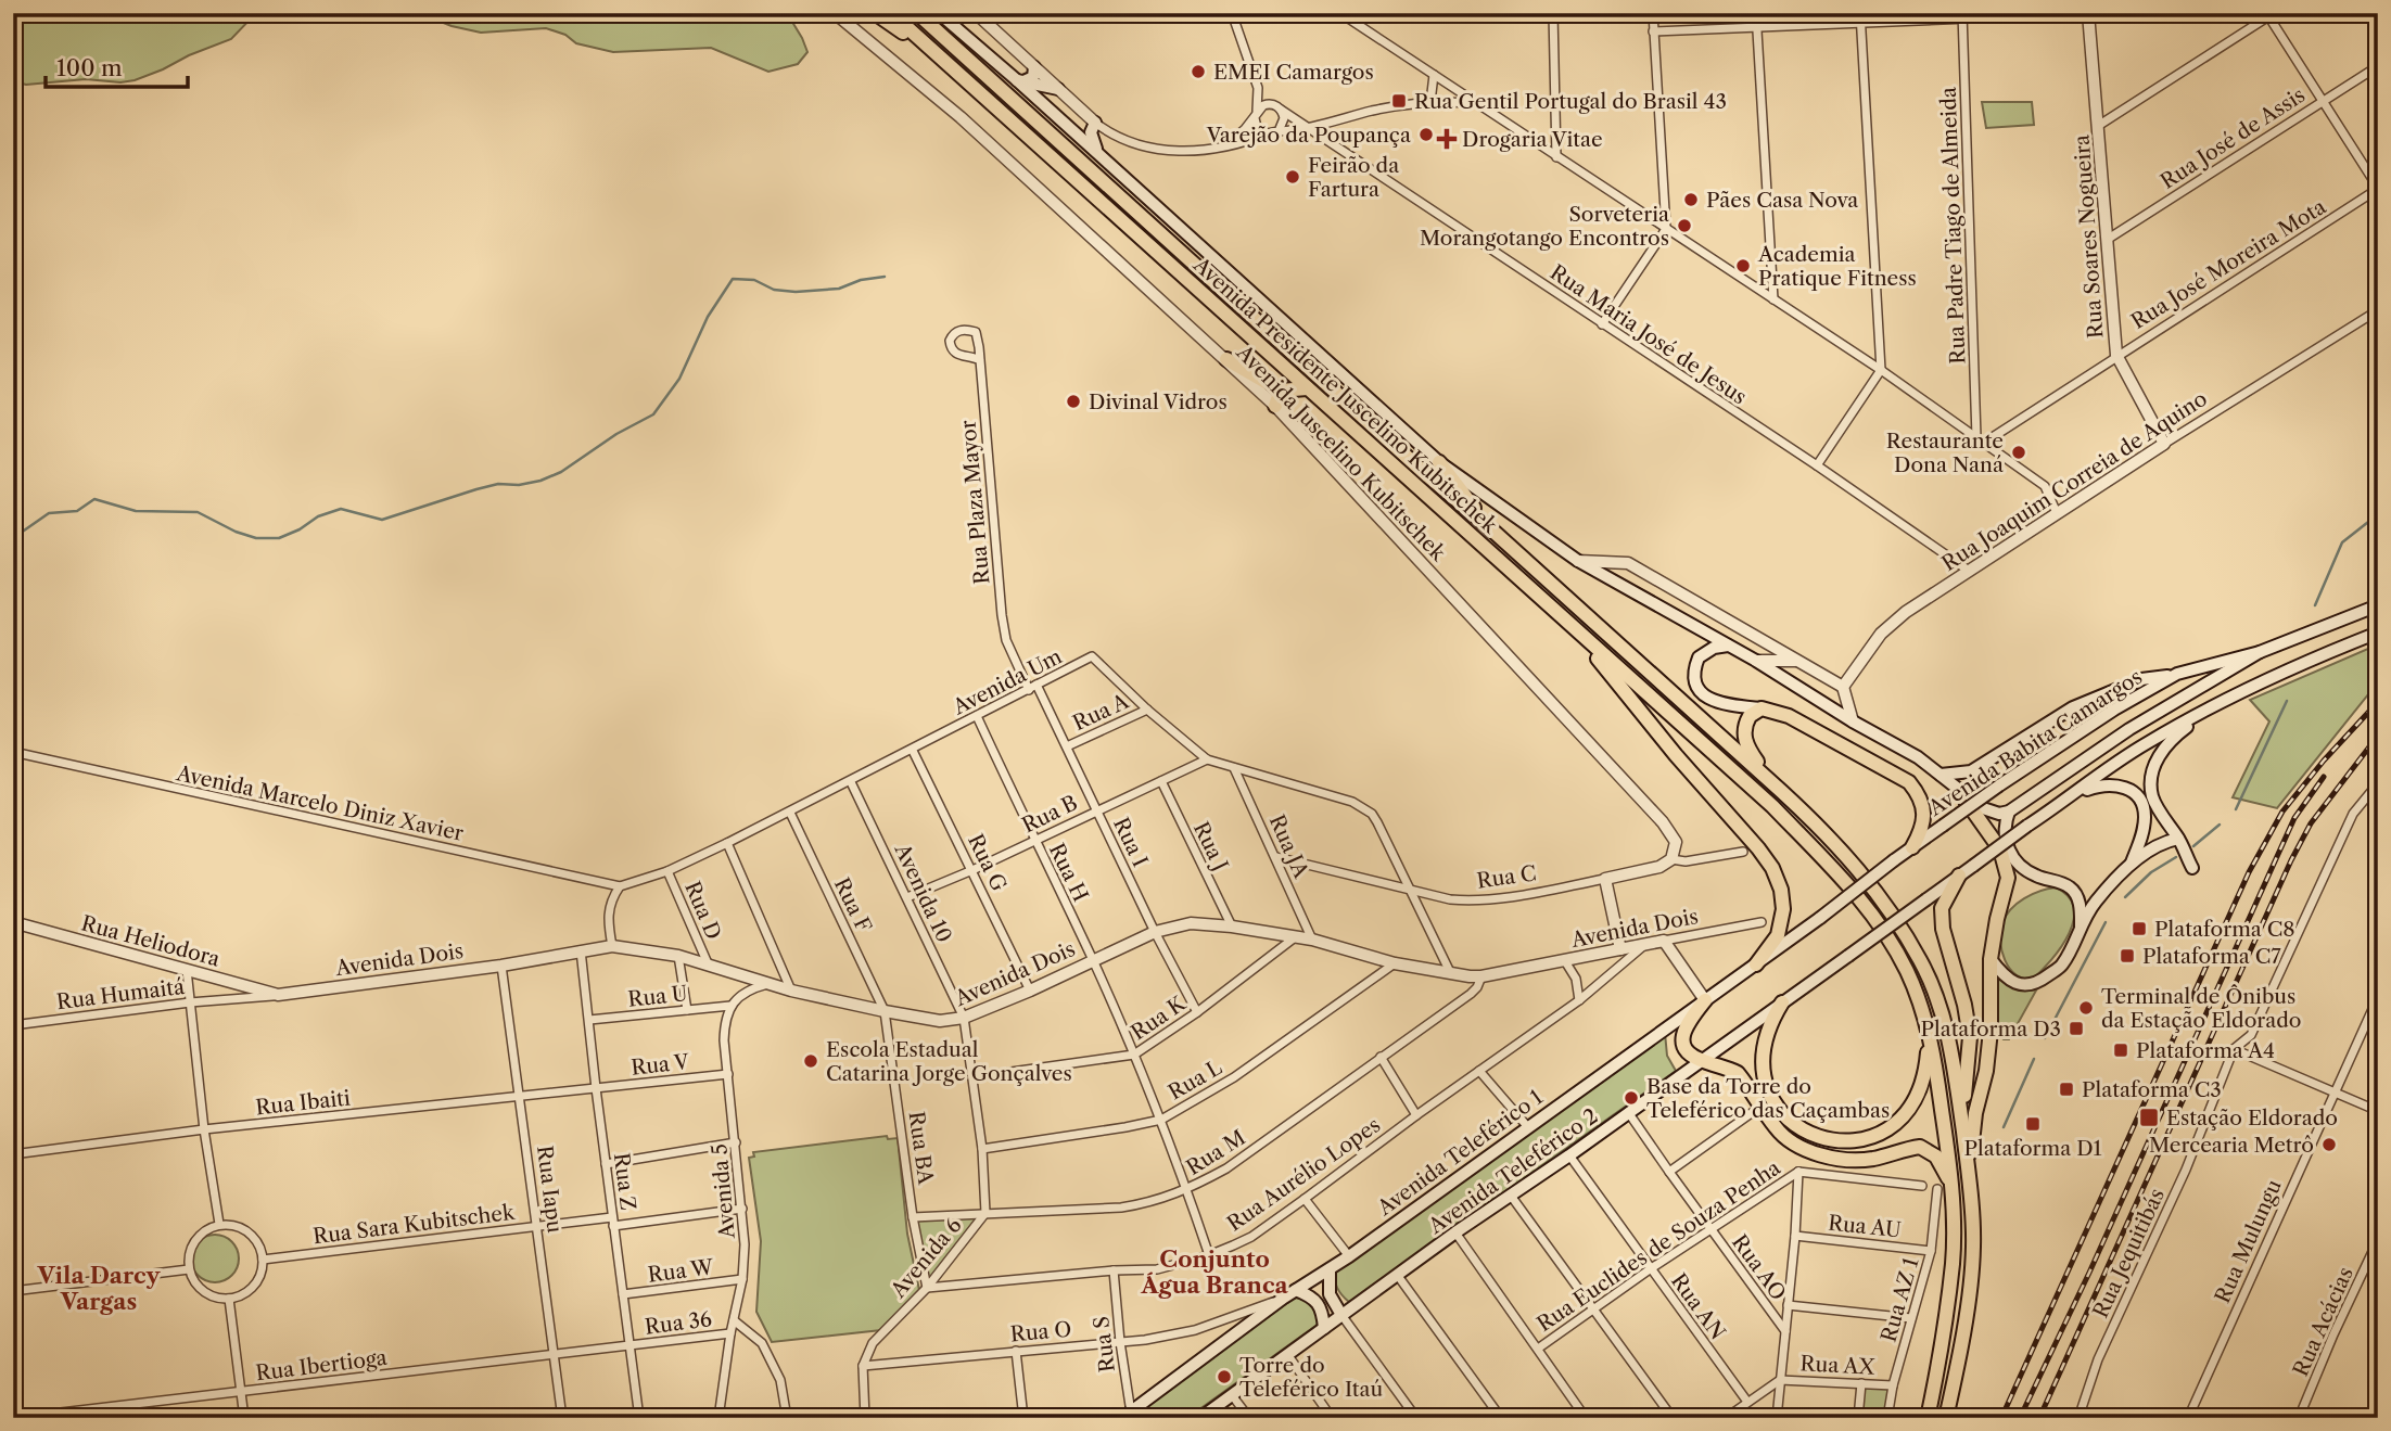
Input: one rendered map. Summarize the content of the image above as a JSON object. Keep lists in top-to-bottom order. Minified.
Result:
{"streets":{"highway":["Avenida Presidente Juscelino Kubitschek"],"main road":["Avenida Babita Camargos","Avenida Teleférico 1","Avenida Teleférico 2"],"street":["Rua José de Assis","Rua Padre Tiago de Almeida","Rua Soares Nogueira","Rua José Moreira Mota","Rua Maria José de Jesus","Avenida Juscelino Kubitschek","Rua Joaquim Correia de Aquino","Rua Plaza Mayor","Avenida Um","Rua A","Avenida Marcelo Diniz Xavier","Rua B","Rua I","Rua J","Rua JA","Rua G","Rua H","Rua C","Avenida 10","Rua F","Rua D","Avenida Dois","Rua Heliodora","Rua Humaitá","Rua U","Rua K","Rua V","Rua L","Rua Ibaiti","Rua BA","Rua M","Rua Aurélio Lopes","Rua Z","Rua Iapu","Avenida 5","Rua Sara Kubitschek","Rua AU","Rua Mulungu","Rua Euclides de Souza Penha","Rua Jequitibás","Avenida 6","Rua AO","Rua W","Rua AZ 1","Rua AN","Rua Acácias","Rua 36","Rua O","Rua S","Rua Ibertioga","Rua AX"]},"crossings":[["Rua José de Assis","Rua Soares Nogueira"],["Rua Soares Nogueira","Rua José Moreira Mota"],["Rua Soares Nogueira","Rua Joaquim Correia de Aquino"],["Rua Maria José de Jesus","Rua Joaquim Correia de Aquino"],["Avenida Juscelino Kubitschek","Rua C"],["Rua Plaza Mayor","Avenida Um"],["Rua Plaza Mayor","Rua I"],["Avenida Um","Rua A"],["Avenida Um","Avenida Marcelo Diniz Xavier"],["Avenida Um","Rua B"],["Avenida Um","Rua I"],["Avenida Um","Rua JA"],["Avenida Um","Rua G"],["Avenida Um","Rua H"],["Avenida Um","Rua C"],["Avenida Um","Avenida 10"],["Avenida Um","Rua F"],["Avenida Um","Rua D"],["Avenida Um","Avenida Dois"],["Rua A","Rua I"],["Avenida Babita Camargos","Avenida Teleférico 1"],["Rua B","Rua I"],["Rua B","Rua J"],["Rua B","Rua G"],["Rua B","Rua H"],["Rua B","Avenida 10"],["Rua I","Avenida Dois"],["Rua I","Rua K"],["Rua J","Avenida Dois"],["Rua JA","Rua C"],["Rua JA","Avenida Dois"],["Rua G","Avenida Dois"],["Rua H","Avenida Dois"],["Rua H","Rua K"],["Rua H","Rua L"],["Rua H","Rua M"],["Rua H","Rua Aurélio Lopes"],["Avenida 10","Avenida Dois"],["Avenida 10","Avenida 6"],["Rua F","Avenida Dois"],["Rua F","Rua BA"],["Rua D","Avenida Dois"],["Avenida Dois","Rua Heliodora"],["Avenida Dois","Rua Humaitá"],["Avenida Dois","Rua K"],["Avenida Dois","Rua L"],["Avenida Dois","Rua BA"],["Avenida Dois","Rua M"],["Avenida Dois","Rua Aurélio Lopes"],["Avenida Dois","Rua Z"],["Avenida Dois","Rua Iapu"],["Avenida Dois","Avenida 6"],["Rua Heliodora","Rua Humaitá"],["Rua U","Rua Z"],["Rua U","Avenida 5"],["Rua K","Avenida 6"],["Rua V","Rua Ibaiti"],["Rua V","Rua Z"],["Rua V","Avenida 5"],["Rua L","Avenida 6"],["Rua Ibaiti","Rua Z"],["Rua Ibaiti","Rua Iapu"],["Rua BA","Rua M"],["Rua BA","Rua Aurélio Lopes"],["Rua BA","Avenida 6"],["Rua M","Avenida 6"],["Avenida Teleférico 1","Rua O"],["Avenida Teleférico 1","Rua S"],["Avenida Teleférico 2","Rua AO"],["Avenida Teleférico 2","Rua AN"],["Rua Aurélio Lopes","Avenida 6"],["Rua Aurélio Lopes","Rua S"],["Rua Z","Rua Sara Kubitschek"],["Rua Z","Rua W"],["Rua Z","Rua 36"],["Rua Z","Rua Ibertioga"],["Rua Iapu","Rua Sara Kubitschek"],["Rua Iapu","Rua Ibertioga"],["Avenida 5","Rua Sara Kubitschek"],["Avenida 5","Rua W"],["Avenida 5","Rua 36"],["Rua AU","Rua AZ 1"],["Rua Euclides de Souza Penha","Rua AO"],["Rua Euclides de Souza Penha","Rua AN"],["Avenida 6","Rua O"],["Rua AZ 1","Rua AX"],["Rua 36","Rua Ibertioga"],["Rua O","Rua S"]],"districts":["Conjunto Água Branca","Vila Darcy Vargas"],"places":{"other":["EMEI Camargos","Varejão da Poupança","Feirão da Fartura","Pães Casa Nova","Sorveteria Morangotango Encontros","Academia Pratique Fitness","Divinal Vidros","Restaurante Dona Naná","Terminal de Ônibus da Estação Eldorado","Escola Estadual Catarina Jorge Gonçalves","Base da Torre do Teleférico das Caçambas","Mercearia Metrô","Torre do Teleférico Itaú"],"transit":["Rua Gentil Portugal do Brasil 43","Plataforma C8","Plataforma C7","Plataforma D3","Plataforma A4","Plataforma C3","Estação Eldorado","Plataforma D1"],"health":["Drogaria Vitae"]},"scale_bar":"100 m"}
